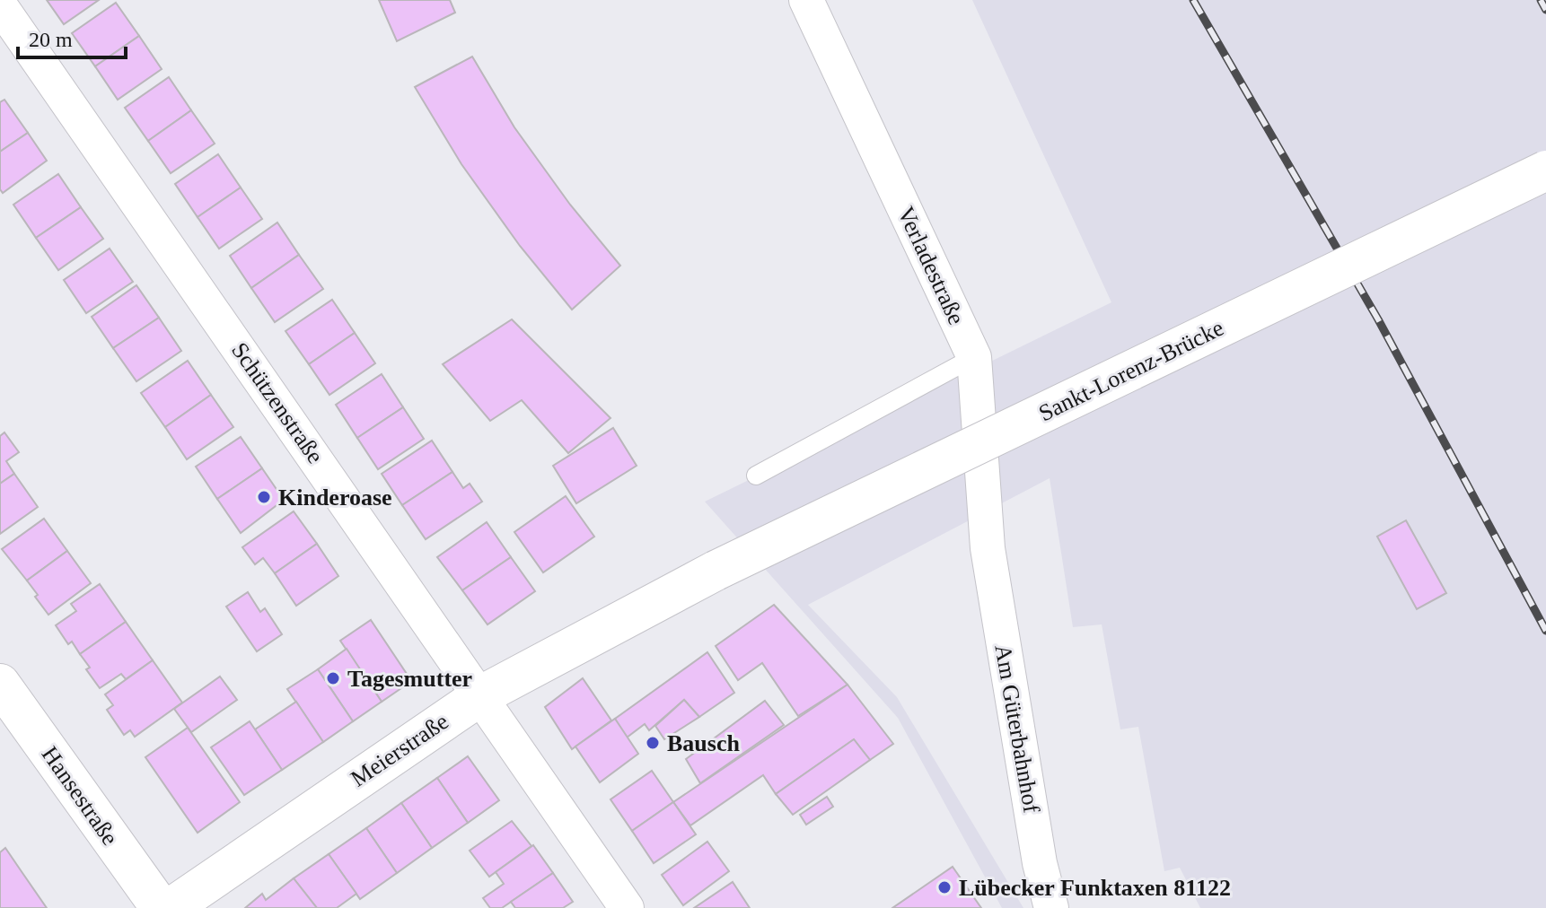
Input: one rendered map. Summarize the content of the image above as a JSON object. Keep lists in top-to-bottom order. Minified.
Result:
{"streets":{"main road":["Sankt-Lorenz-Brücke","Meierstraße","Hansestraße"],"street":["Verladestraße","Schützenstraße","Am Güterbahnhof"]},"crossings":[["Verladestraße","Am Güterbahnhof"],["Sankt-Lorenz-Brücke","Meierstraße"],["Schützenstraße","Meierstraße"]],"places":["Kinderoase","Tagesmutter","Bausch","Lübecker Funktaxen 81122"],"scale_bar":"20 m"}
